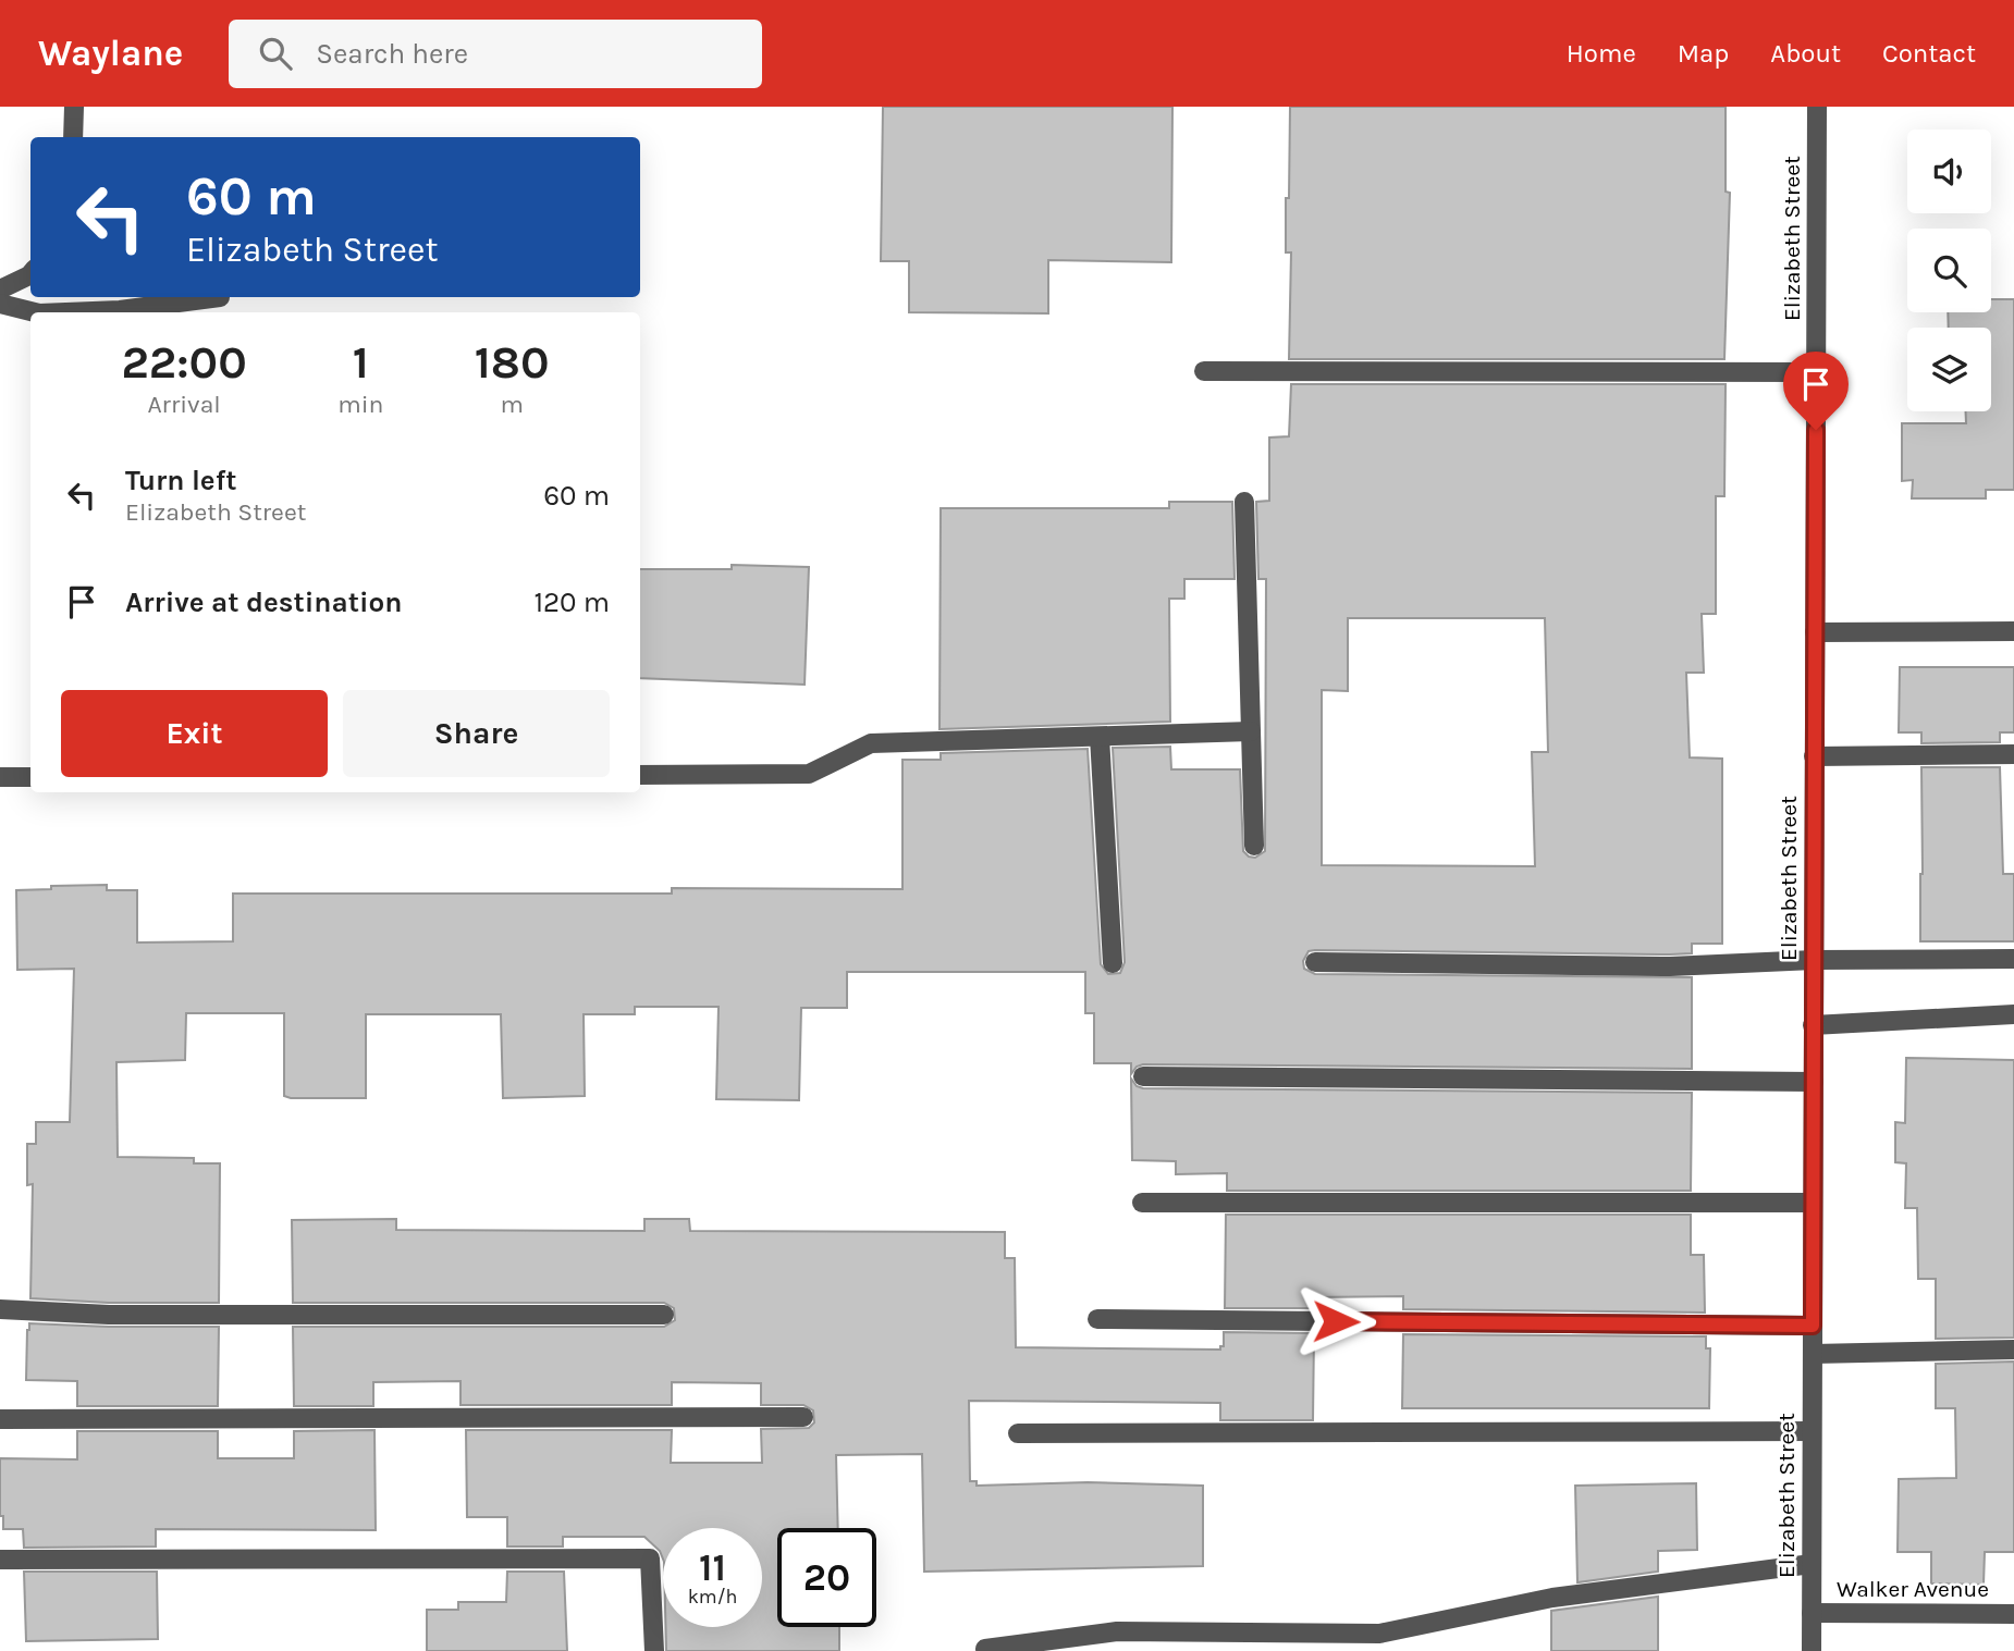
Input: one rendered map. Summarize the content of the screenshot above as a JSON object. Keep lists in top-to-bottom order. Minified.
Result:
{"streets":{"street":["Elizabeth Street","Walker Avenue"]},"crossings":[["Elizabeth Street","Walker Avenue"]],"page":{"header":"Waylane","search":"Search here","nav":["Home","Map","About","Contact"],"turn":["60 m","Elizabeth Street"],"eta":["22:00","Arrival","1","min","180","m"],"list":[{"name":"Turn left","note":"Elizabeth Street","value":"60 m"},{"name":"Arrive at destination","value":"120 m"}],"buttons":["Exit","Share"],"speed":"11 km/h","limit":"20"}}
